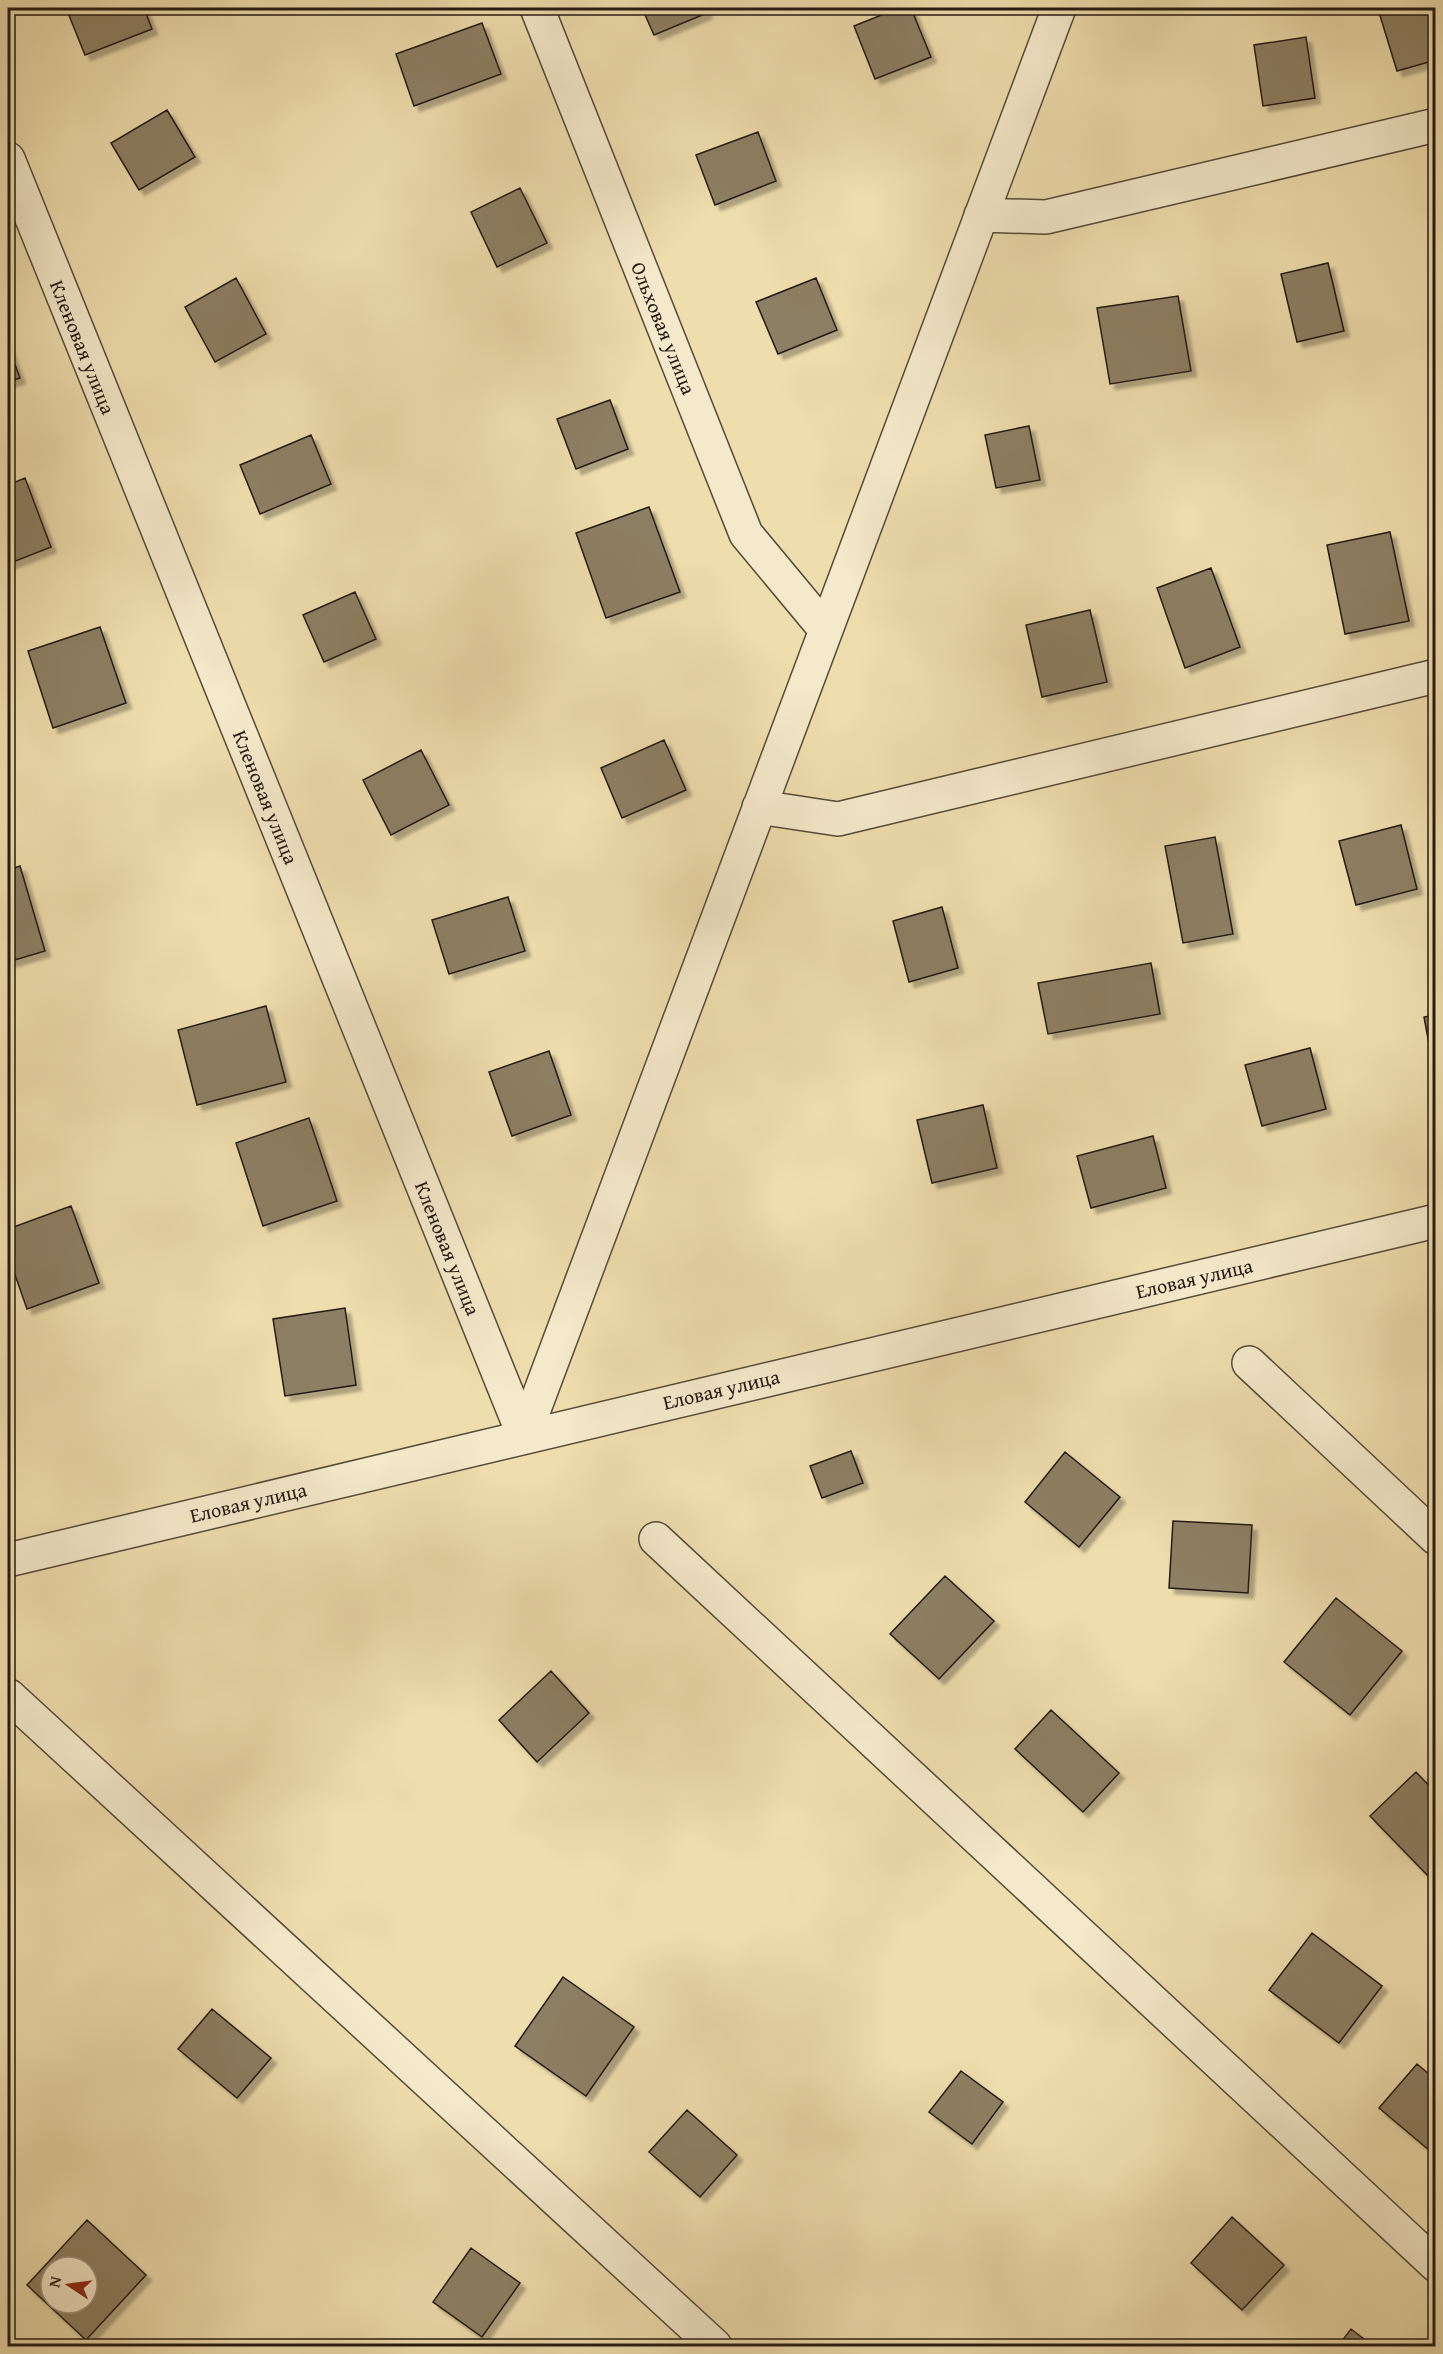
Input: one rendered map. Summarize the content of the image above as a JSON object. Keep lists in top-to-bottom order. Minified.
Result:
{"streets":{"street":["Ольховая улица","Кленовая улица","Еловая улица"]},"crossings":[["Кленовая улица","Еловая улица"]],"north":"left"}
